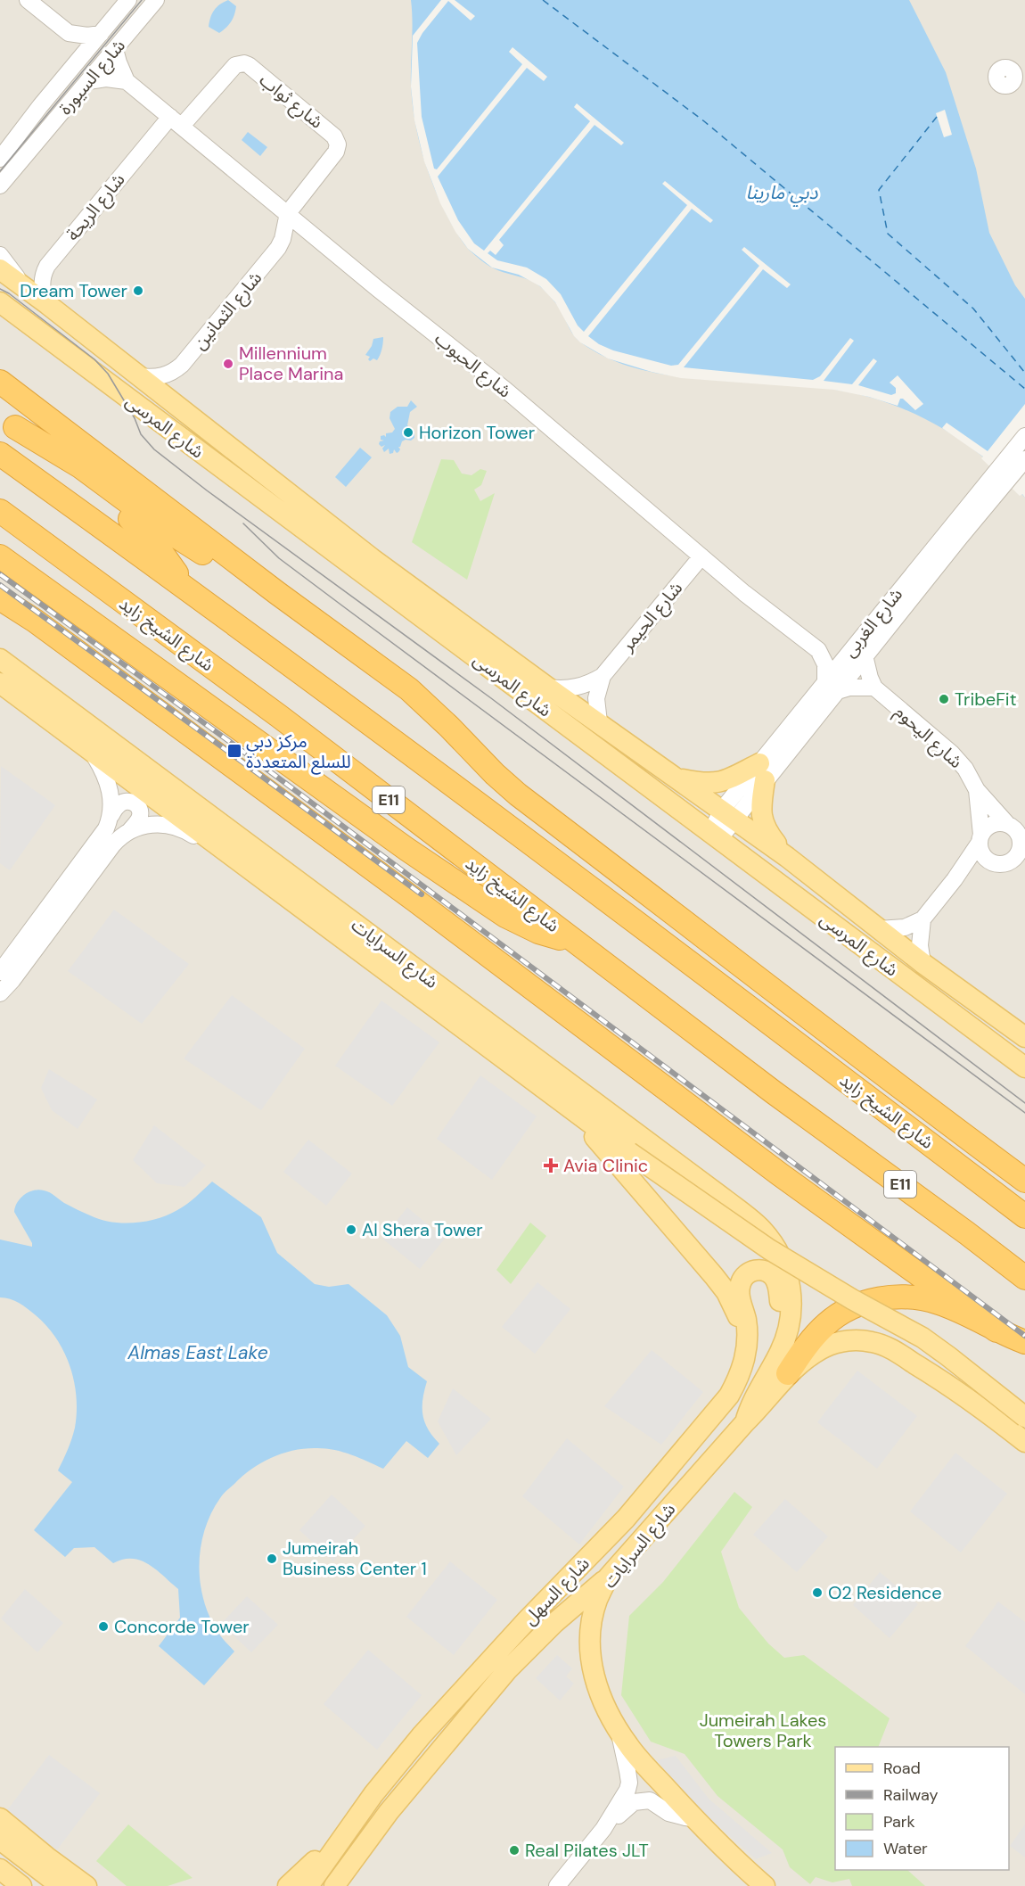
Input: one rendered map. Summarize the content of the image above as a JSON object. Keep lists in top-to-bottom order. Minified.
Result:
{"streets":{"highway":["شارع الشيخ زايد","E11"],"main road":["شارع المرسى","شارع السرايات","شارع السهل"],"street":["شارع السيورة","شارع ثواب","شارع الريحة","شارع الثمانين","شارع الحبوب","شارع الحيمر","شارع الغربى","شارع اليحوم"]},"crossings":[["شارع ثواب","شارع الريحة"],["شارع ثواب","شارع الثمانين"],["شارع ثواب","شارع الحبوب"],["شارع الريحة","شارع الحبوب"],["شارع الريحة","شارع المرسى"],["شارع الثمانين","شارع الحبوب"],["شارع الثمانين","شارع المرسى"],["شارع الحبوب","شارع الحيمر"],["شارع المرسى","شارع الحيمر"],["شارع المرسى","شارع الغربى"],["شارع السرايات","شارع السهل"]],"water":["دبي مارينا","Almas East Lake"],"parks":["Jumeirah Lakes Towers Park"],"places":{"other":["Dream Tower","Millennium Place Marina","Horizon Tower","TribeFit","Al Shera Tower","Jumeirah Business Center 1","O2 Residence","Concorde Tower","Real Pilates JLT"],"transit":["مركز دبي للسلع المتعددة"],"health":["Avia Clinic"]},"legend":["Road","Railway","Park","Water"]}
